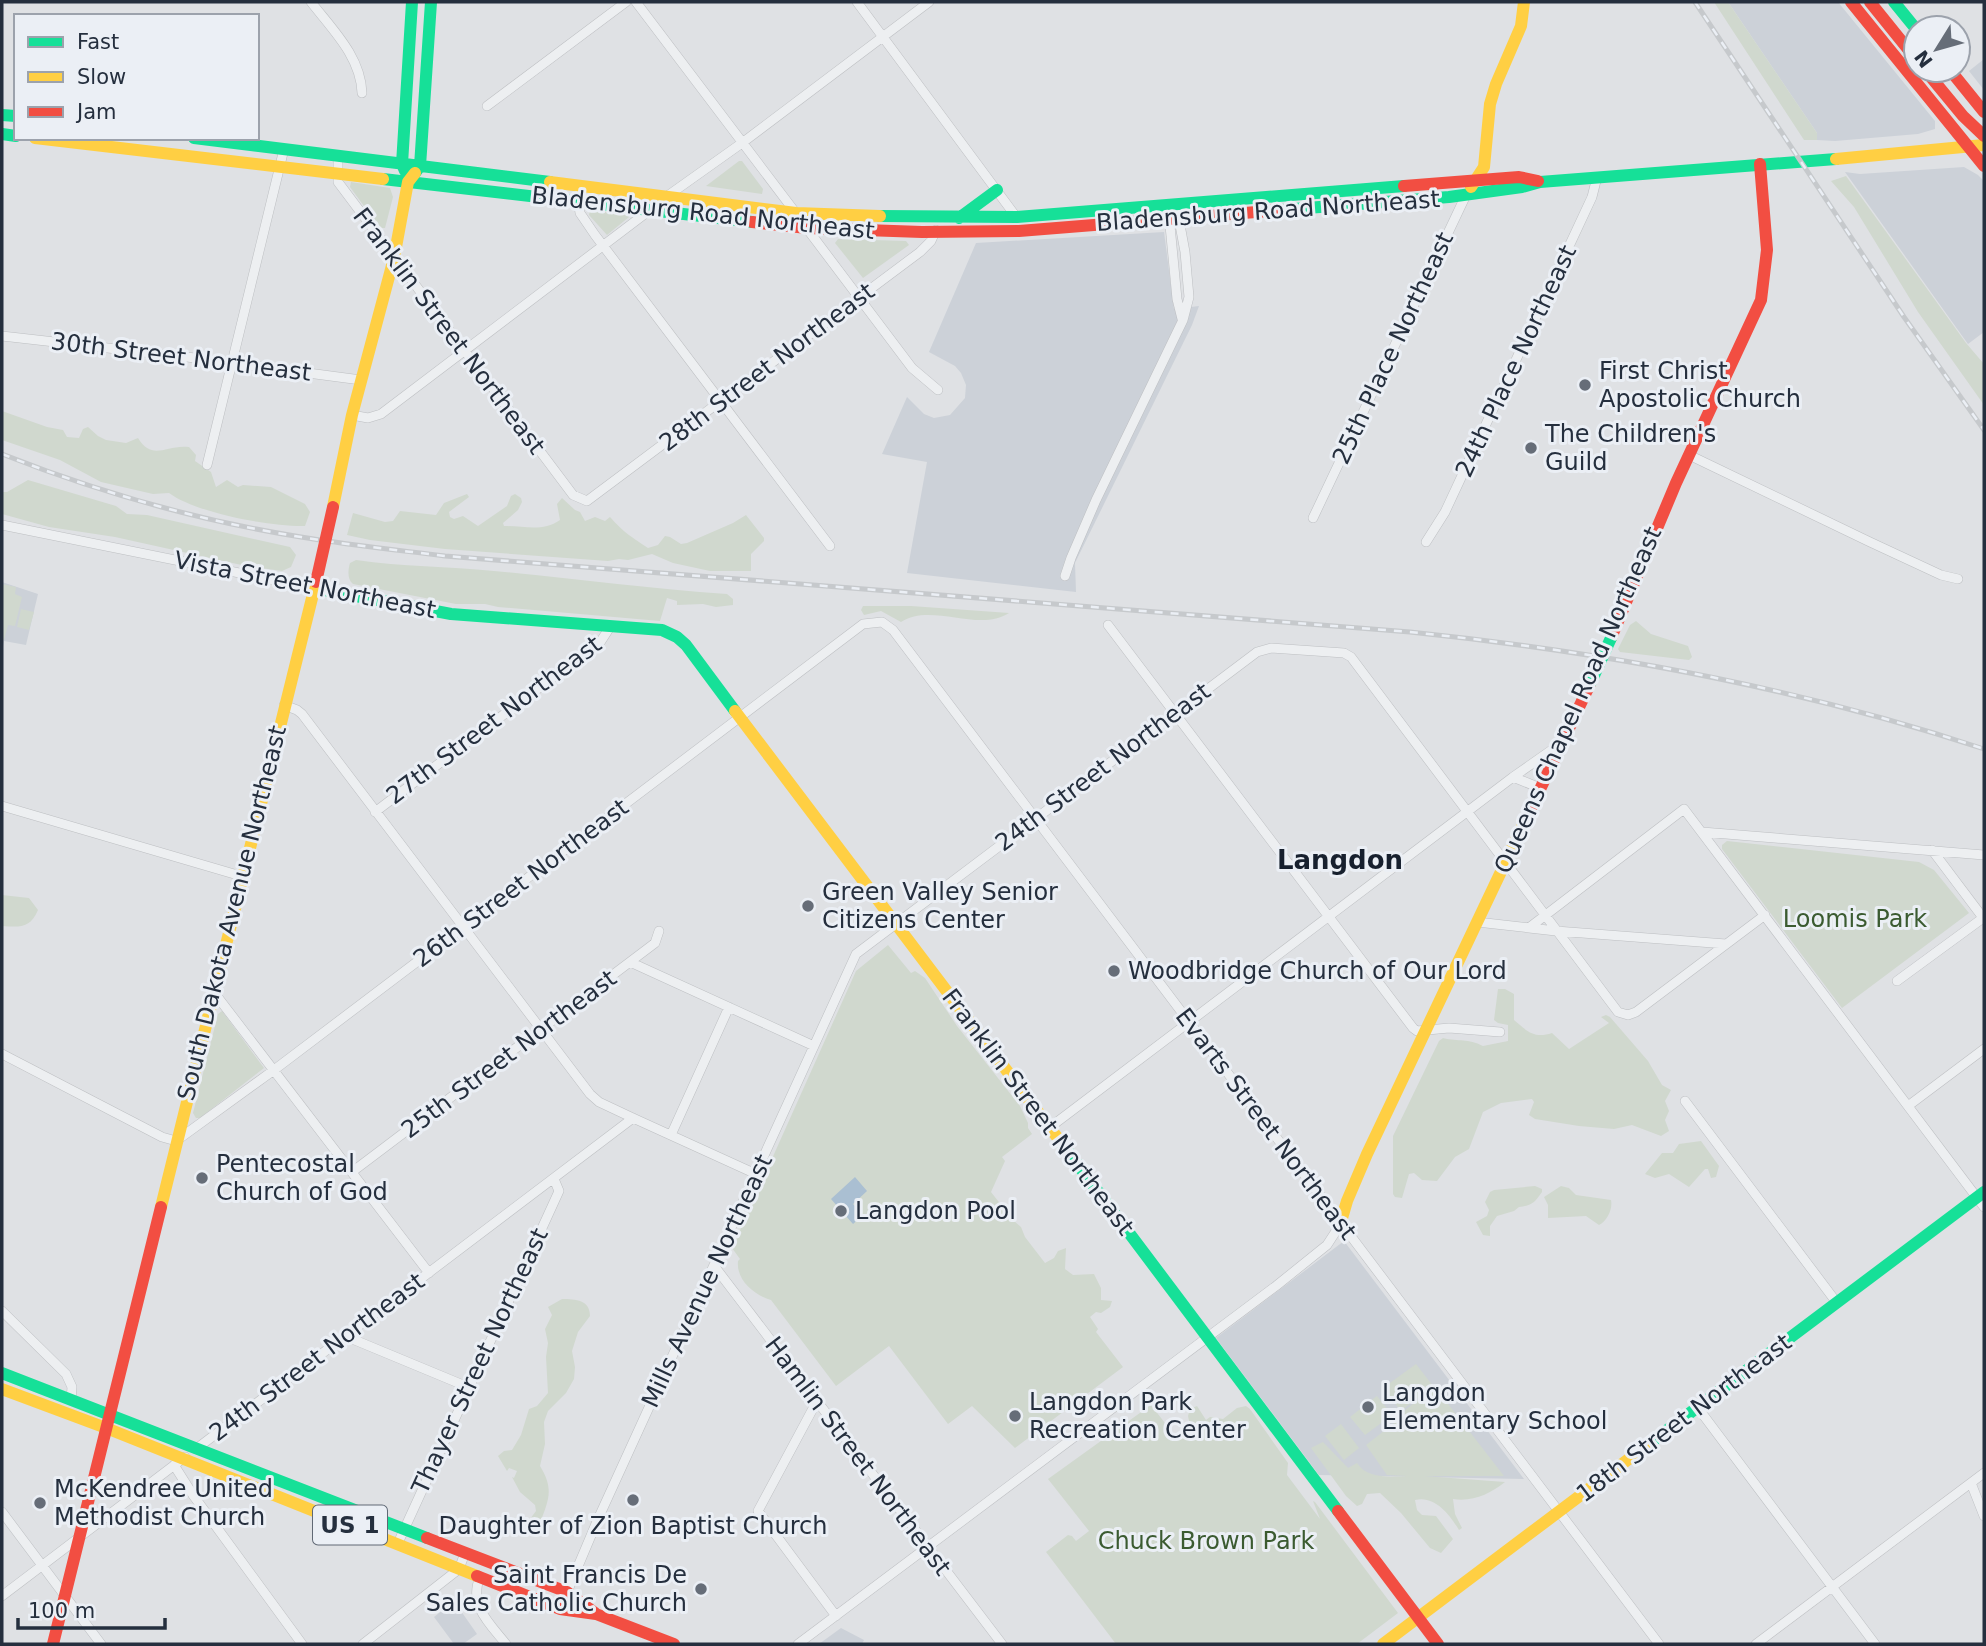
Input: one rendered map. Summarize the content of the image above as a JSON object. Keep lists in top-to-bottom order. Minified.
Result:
{"streets":{"main road":["Bladensburg Road Northeast","Franklin Street Northeast","25th Place Northeast","Vista Street Northeast","Queens Chapel Road Northeast","South Dakota Avenue Northeast","18th Street Northeast","US 1"],"street":["30th Street Northeast","24th Place Northeast","28th Street Northeast","27th Street Northeast","24th Street Northeast","26th Street Northeast","25th Street Northeast","Evarts Street Northeast","Mills Avenue Northeast","Thayer Street Northeast","Hamlin Street Northeast"]},"crossings":[["Bladensburg Road Northeast","Franklin Street Northeast"],["Bladensburg Road Northeast","25th Place Northeast"],["Bladensburg Road Northeast","24th Place Northeast"],["Bladensburg Road Northeast","28th Street Northeast"],["Bladensburg Road Northeast","Queens Chapel Road Northeast"],["Bladensburg Road Northeast","South Dakota Avenue Northeast"],["Franklin Street Northeast","28th Street Northeast"],["Franklin Street Northeast","Vista Street Northeast"],["Franklin Street Northeast","27th Street Northeast"],["Franklin Street Northeast","24th Street Northeast"],["Franklin Street Northeast","26th Street Northeast"],["Franklin Street Northeast","South Dakota Avenue Northeast"],["Franklin Street Northeast","18th Street Northeast"],["30th Street Northeast","South Dakota Avenue Northeast"],["Vista Street Northeast","27th Street Northeast"],["Vista Street Northeast","South Dakota Avenue Northeast"],["Queens Chapel Road Northeast","Evarts Street Northeast"],["24th Street Northeast","South Dakota Avenue Northeast"],["24th Street Northeast","Evarts Street Northeast"],["24th Street Northeast","Mills Avenue Northeast"],["24th Street Northeast","Thayer Street Northeast"],["24th Street Northeast","US 1"],["26th Street Northeast","South Dakota Avenue Northeast"],["26th Street Northeast","Evarts Street Northeast"],["South Dakota Avenue Northeast","US 1"],["Evarts Street Northeast","18th Street Northeast"],["Mills Avenue Northeast","Hamlin Street Northeast"],["Mills Avenue Northeast","US 1"],["Thayer Street Northeast","US 1"]],"districts":["Langdon"],"parks":["Loomis Park","Chuck Brown Park"],"places":["First Christ Apostolic Church","The Children's Guild","Green Valley Senior Citizens Center","Woodbridge Church of Our Lord","Pentecostal Church of God","Langdon Pool","Langdon Elementary School","Langdon Park Recreation Center","Daughter of Zion Baptist Church","McKendree United Methodist Church","Saint Francis De Sales Catholic Church"],"legend":["Fast","Slow","Jam"],"scale_bar":"100 m","north":"bottom left"}
